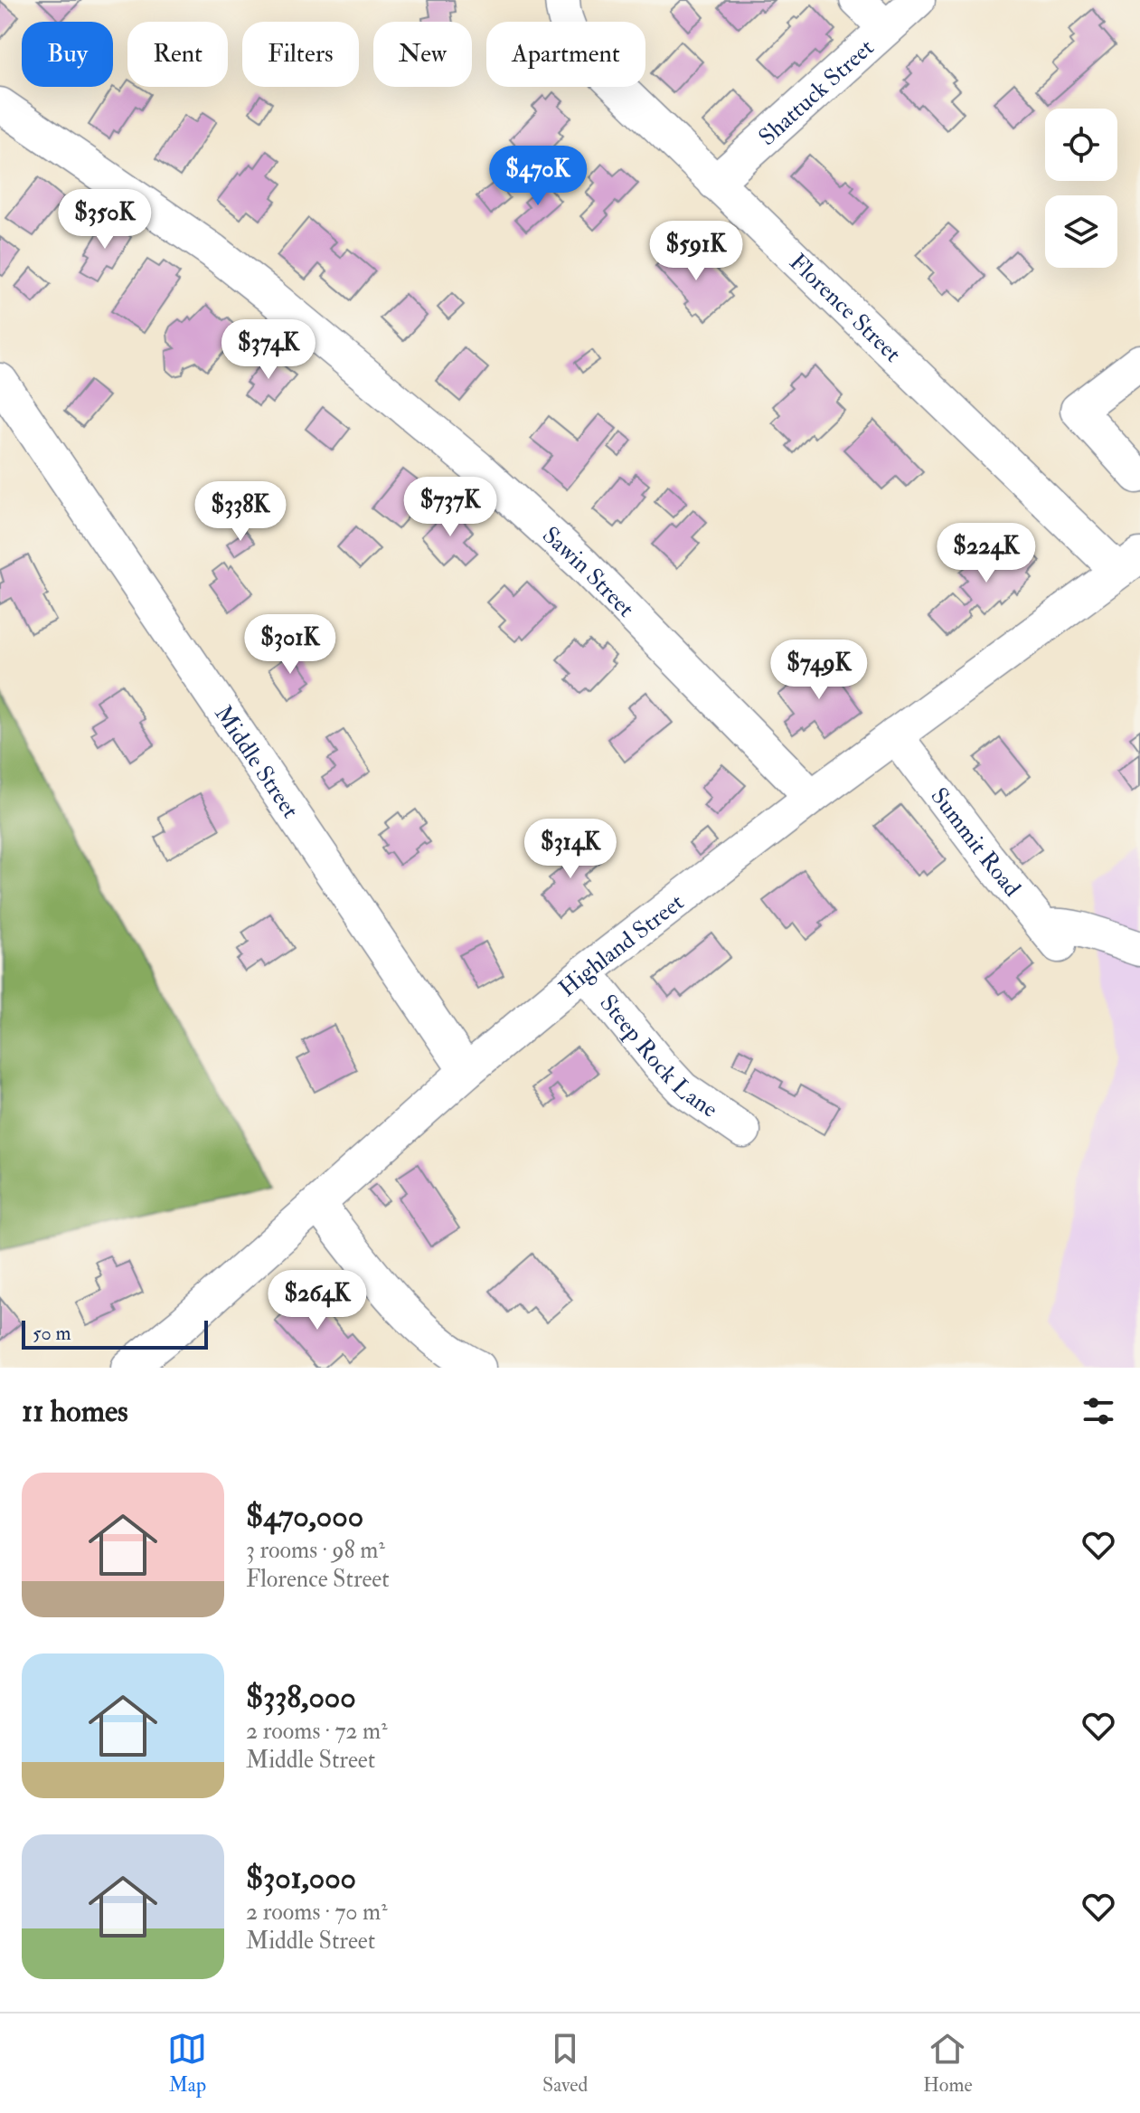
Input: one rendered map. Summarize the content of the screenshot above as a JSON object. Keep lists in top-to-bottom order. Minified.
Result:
{"streets":{"street":["Shattuck Street","Florence Street","Sawin Street","Middle Street","Summit Road","Highland Street","Steep Rock Lane"]},"crossings":[["Shattuck Street","Florence Street"],["Florence Street","Highland Street"],["Sawin Street","Highland Street"],["Middle Street","Highland Street"],["Summit Road","Highland Street"],["Highland Street","Steep Rock Lane"]],"scale_bar":"50 m","page":{"chip":["Buy","Rent","Filters","New","Apartment"],"price":["$470K","$350K","$591K","$374K","$737K","$338K","$224K","$301K","$749K","$314K","$264K"],"scale":"50 m","heading":"11 homes","list":[{"name":"$470,000","note":"3 rooms · 98 m² · Florence Street"},{"name":"$338,000","note":"2 rooms · 72 m² · Middle Street"},{"name":"$301,000","note":"2 rooms · 70 m² · Middle Street"}],"tabs":["Map","Saved","Home"]}}
